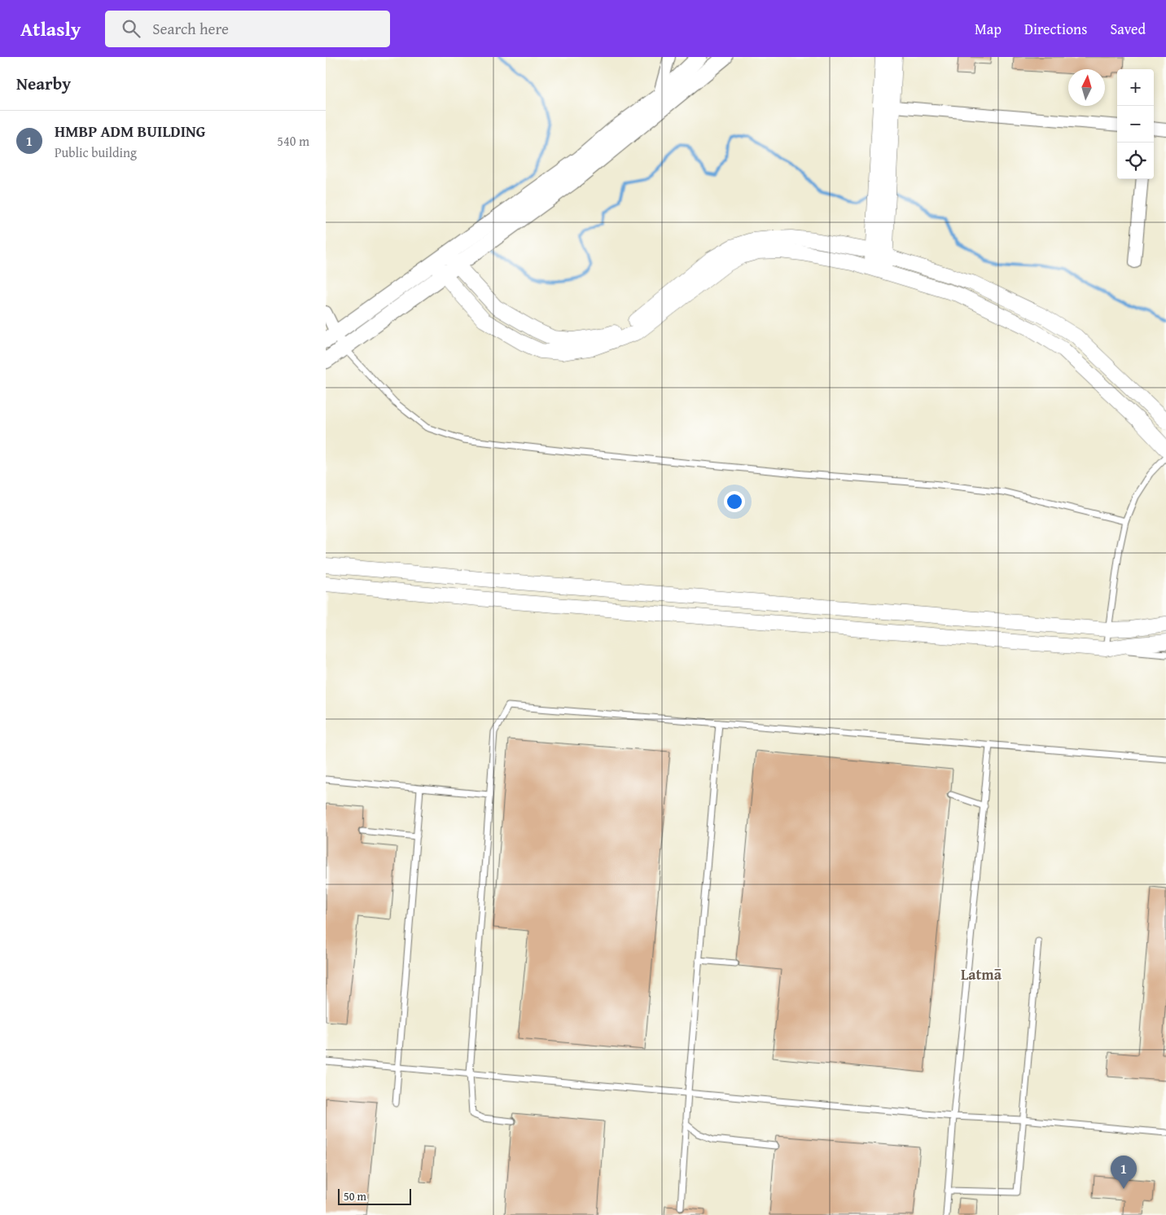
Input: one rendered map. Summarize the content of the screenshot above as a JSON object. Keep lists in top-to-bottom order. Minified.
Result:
{"districts":["Latmā"],"scale_bar":"50 m","north":"top","page":{"header":"Atlasly","search":"Search here","nav":["Map","Directions","Saved"],"heading":"Nearby","map_buttons":["+","−"],"list":[{"mark":"1","name":"HMBP ADM BUILDING","note":"Public building","value":"540 m"}],"pins":"1","scale":"50 m"}}
